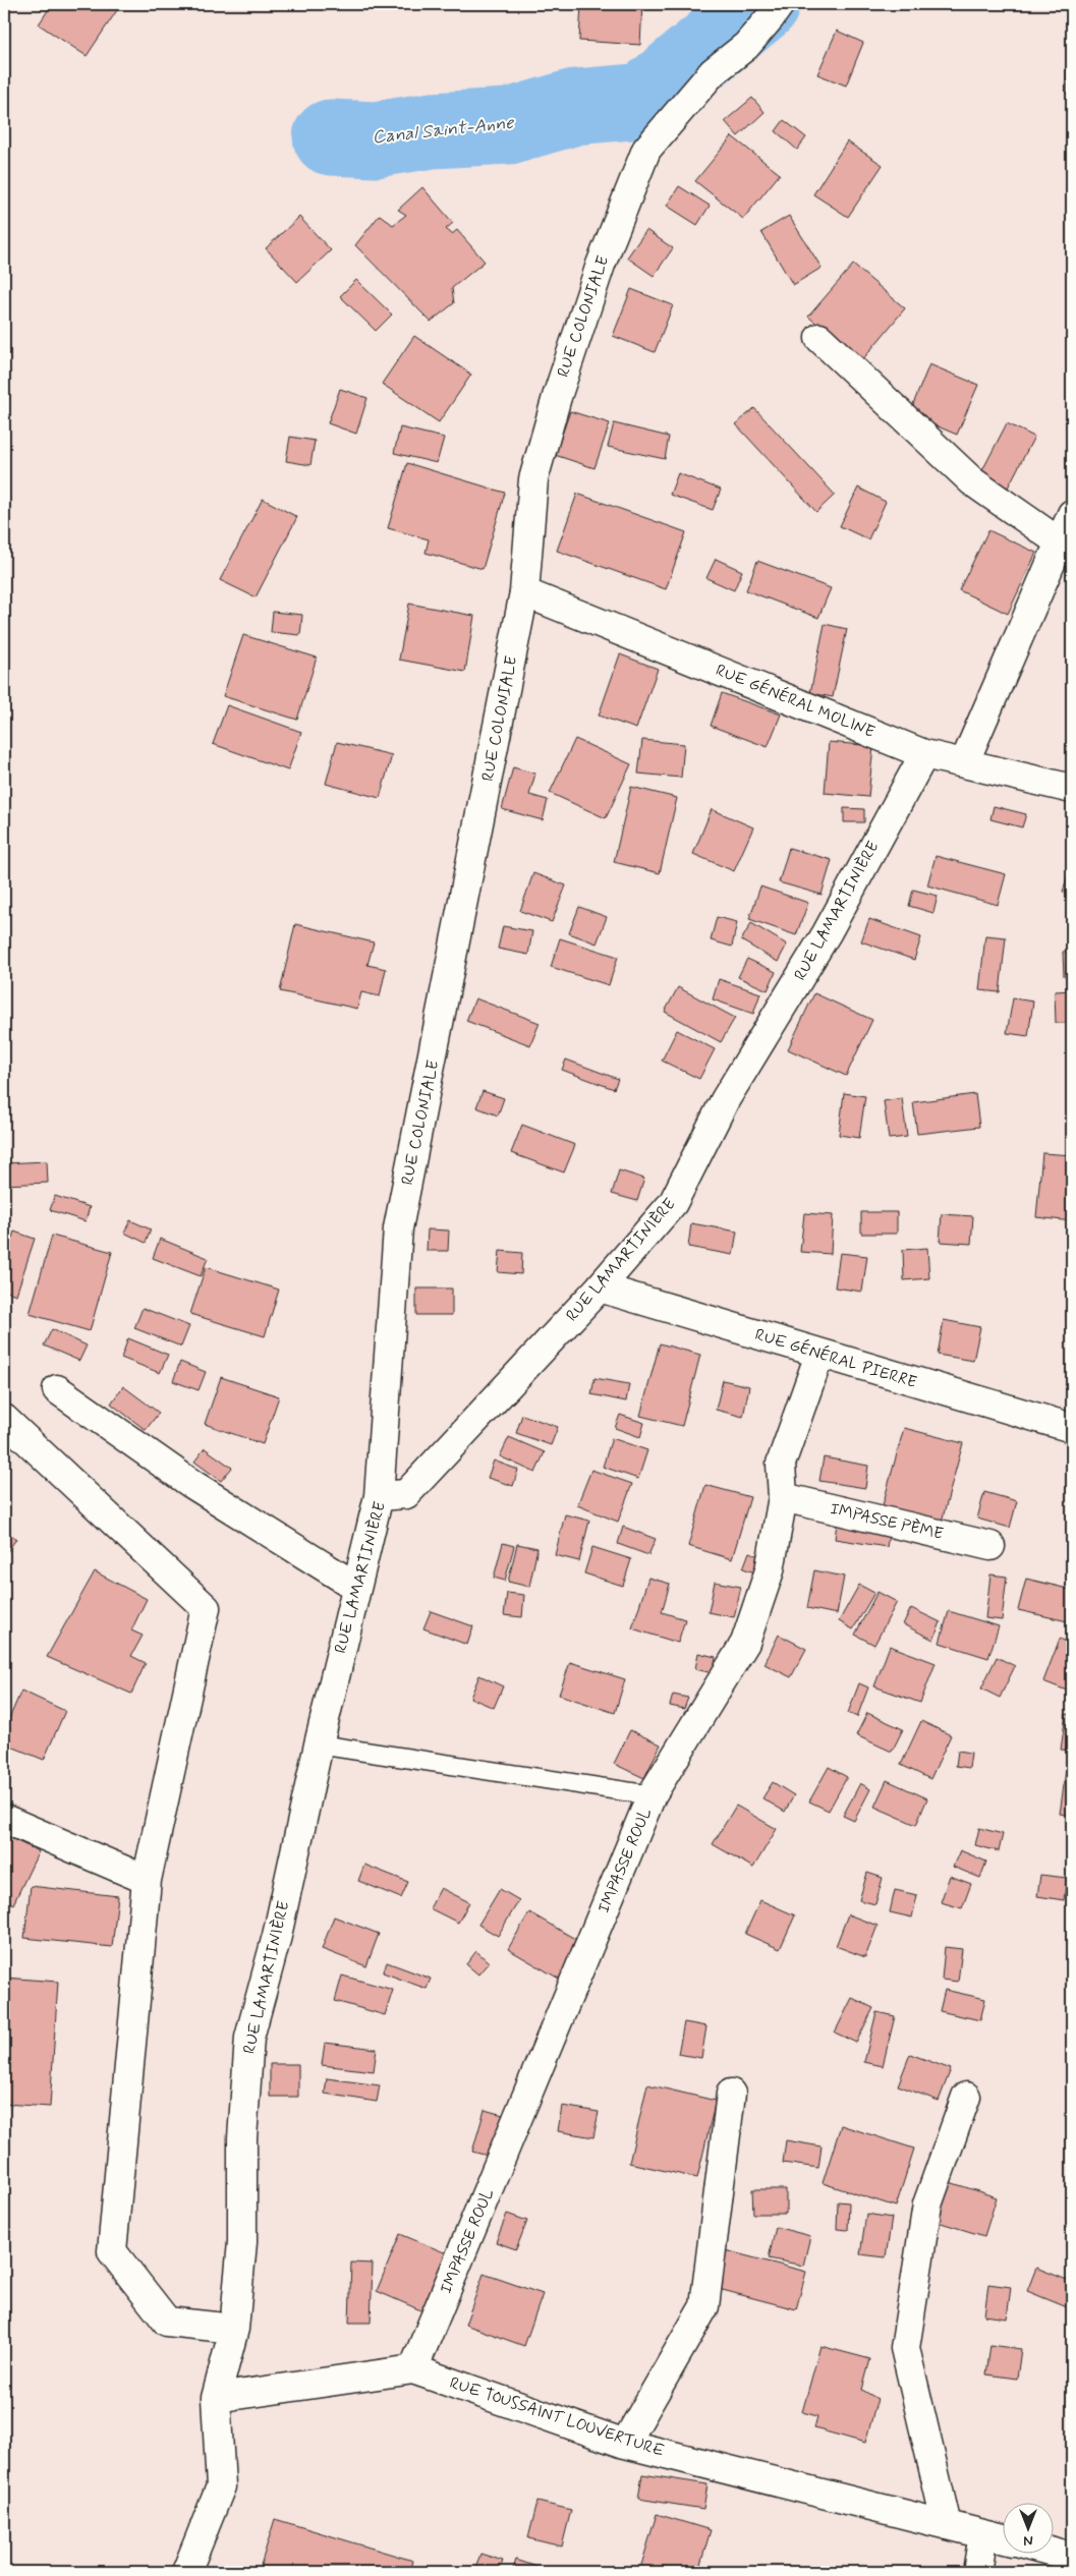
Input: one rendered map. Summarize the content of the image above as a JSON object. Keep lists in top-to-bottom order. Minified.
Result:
{"streets":{"street":["RUE COLONIALE","RUE GÉNÉRAL MOLINE","RUE LAMARTINIÈRE","RUE GÉNÉRAL PIERRE","IMPASSE PÈME","IMPASSE ROUL","RUE TOUSSAINT LOUVERTURE"]},"crossings":[["RUE COLONIALE","RUE GÉNÉRAL MOLINE"],["RUE COLONIALE","RUE LAMARTINIÈRE"],["RUE GÉNÉRAL MOLINE","RUE LAMARTINIÈRE"],["RUE LAMARTINIÈRE","RUE GÉNÉRAL PIERRE"],["RUE LAMARTINIÈRE","RUE TOUSSAINT LOUVERTURE"],["RUE GÉNÉRAL PIERRE","IMPASSE ROUL"],["IMPASSE PÈME","IMPASSE ROUL"],["IMPASSE ROUL","RUE TOUSSAINT LOUVERTURE"]],"water":["Canal Saint-Anne"],"north":"bottom"}
